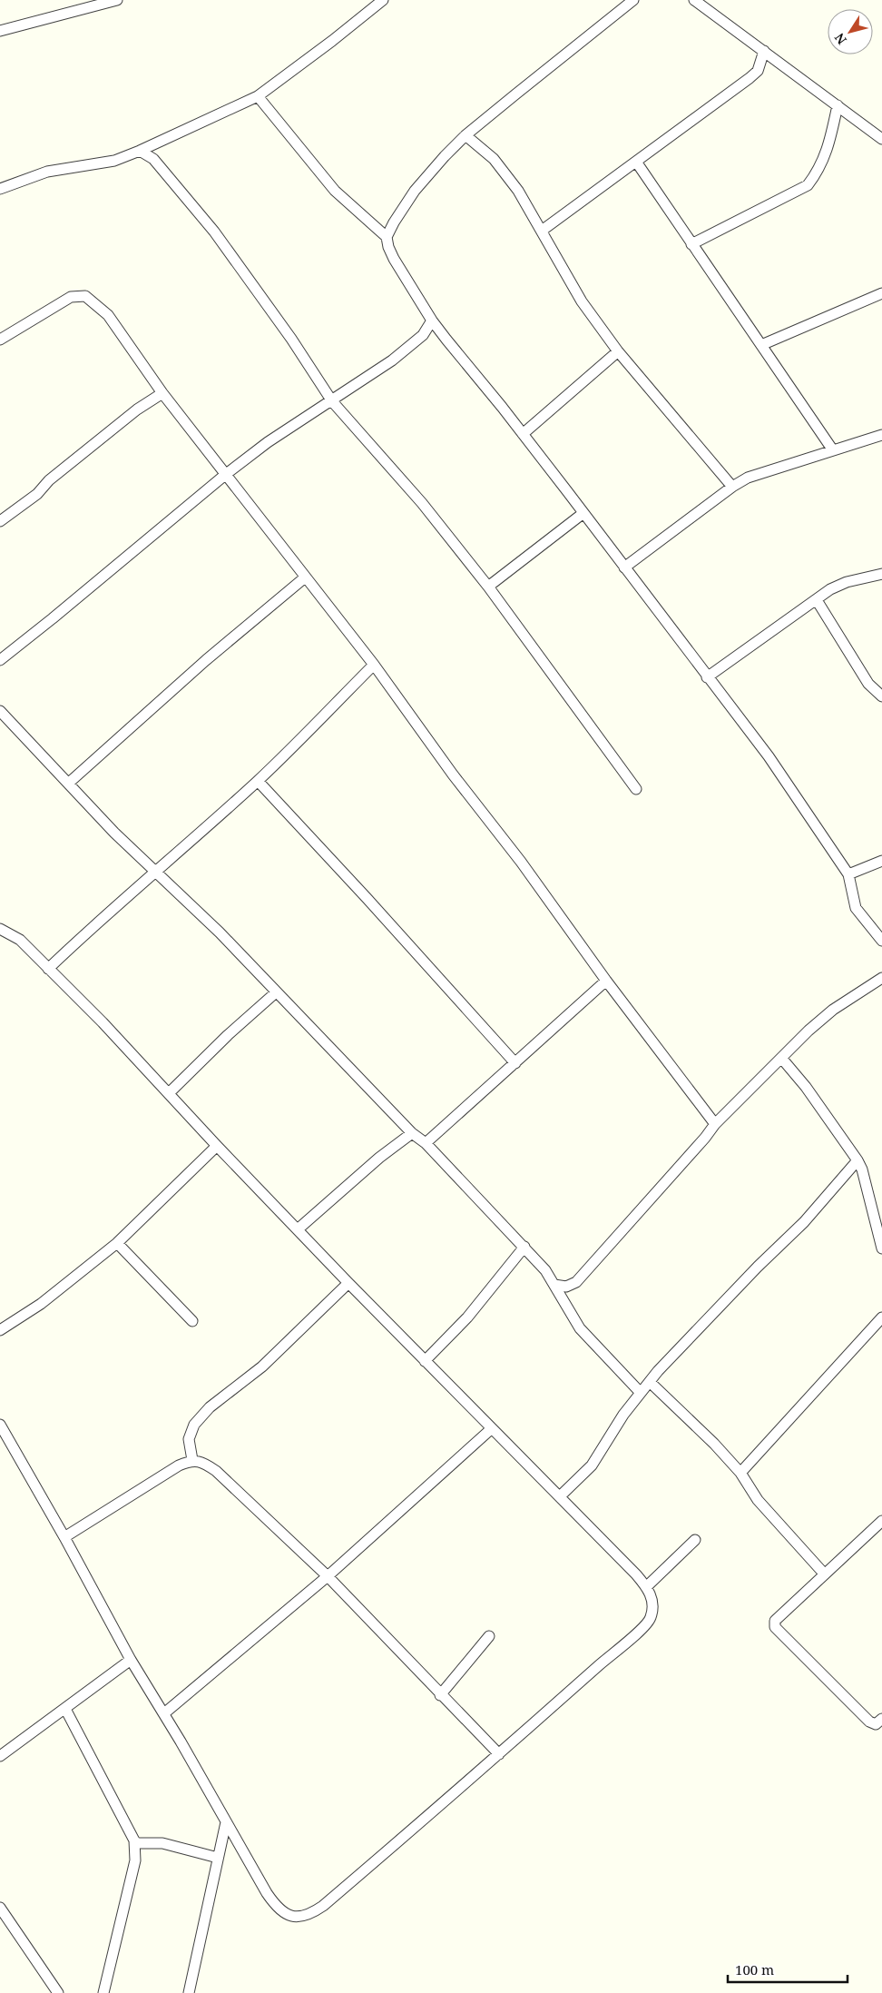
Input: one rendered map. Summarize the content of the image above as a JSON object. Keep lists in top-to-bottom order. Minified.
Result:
{"scale_bar":"100 m","north":"bottom left"}
